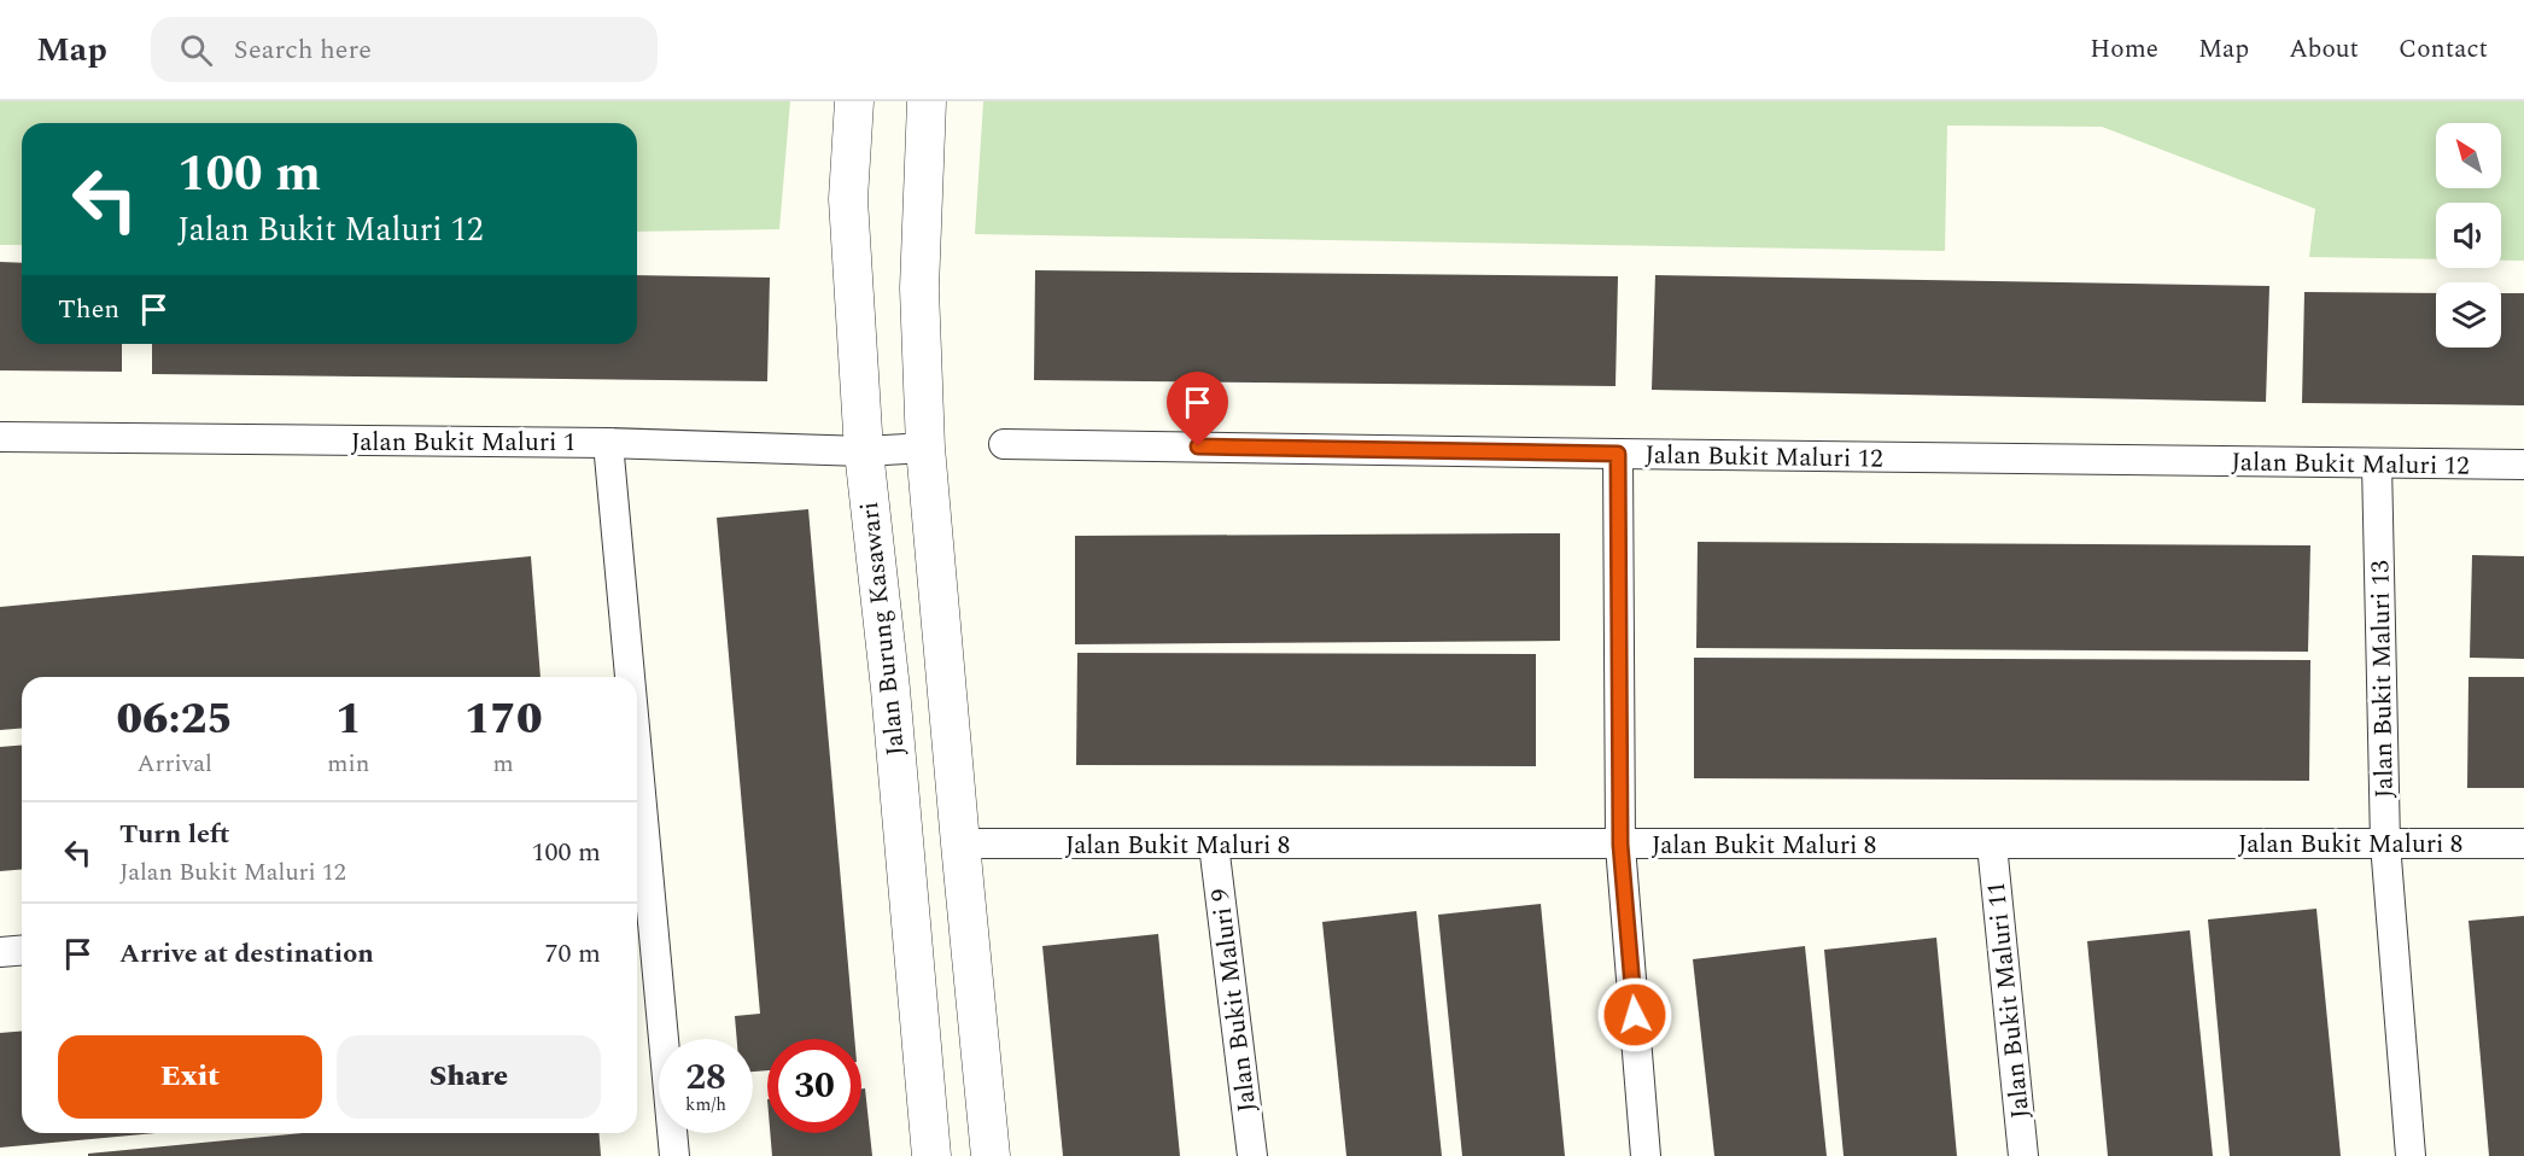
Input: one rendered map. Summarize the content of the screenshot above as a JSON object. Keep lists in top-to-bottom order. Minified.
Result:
{"streets":{"street":["Jalan Bukit Maluri 1","Jalan Bukit Maluri 12","Jalan Burung Kasawari","Jalan Bukit Maluri 13","Jalan Bukit Maluri 8","Jalan Bukit Maluri 9","Jalan Bukit Maluri 11"]},"crossings":[["Jalan Bukit Maluri 1","Jalan Burung Kasawari"],["Jalan Bukit Maluri 12","Jalan Bukit Maluri 13"],["Jalan Bukit Maluri 13","Jalan Bukit Maluri 8"],["Jalan Bukit Maluri 8","Jalan Bukit Maluri 9"],["Jalan Bukit Maluri 8","Jalan Bukit Maluri 11"]],"north":"top left","page":{"header":"Map","search":"Search here","nav":["Home","Map","About","Contact"],"turn":["100 m","Jalan Bukit Maluri 12"],"then":"Then","eta":["06:25","Arrival","1","min","170","m"],"list":[{"name":"Turn left","note":"Jalan Bukit Maluri 12","value":"100 m"},{"name":"Arrive at destination","value":"70 m"}],"buttons":["Exit","Share"],"speed":"28 km/h","limit":"30"}}
